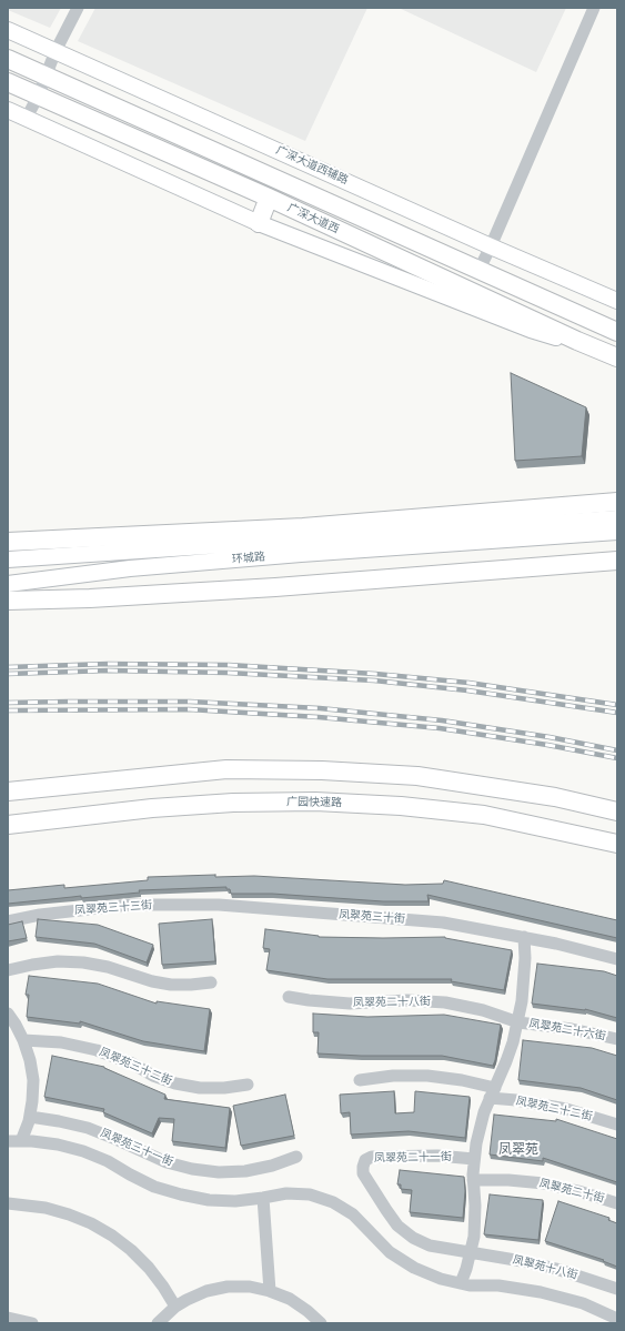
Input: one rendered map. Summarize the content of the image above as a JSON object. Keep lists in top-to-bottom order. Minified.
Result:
{"streets":{"highway":["广深大道西","广园快速路"],"main road":["广深大道西辅路","环城路"],"street":["凤翠苑三十三街","凤翠苑三十街","凤翠苑二十八街","凤翠苑二十六街","凤翠苑三十二街","凤翠苑二十二街","凤翠苑三十一街","凤翠苑二十一街","凤翠苑二十街","凤翠苑十八街"]},"crossings":[["凤翠苑三十三街","凤翠苑三十街"],["凤翠苑二十八街","凤翠苑二十六街"],["凤翠苑二十一街","凤翠苑十八街"]],"districts":["凤翠苑"]}
